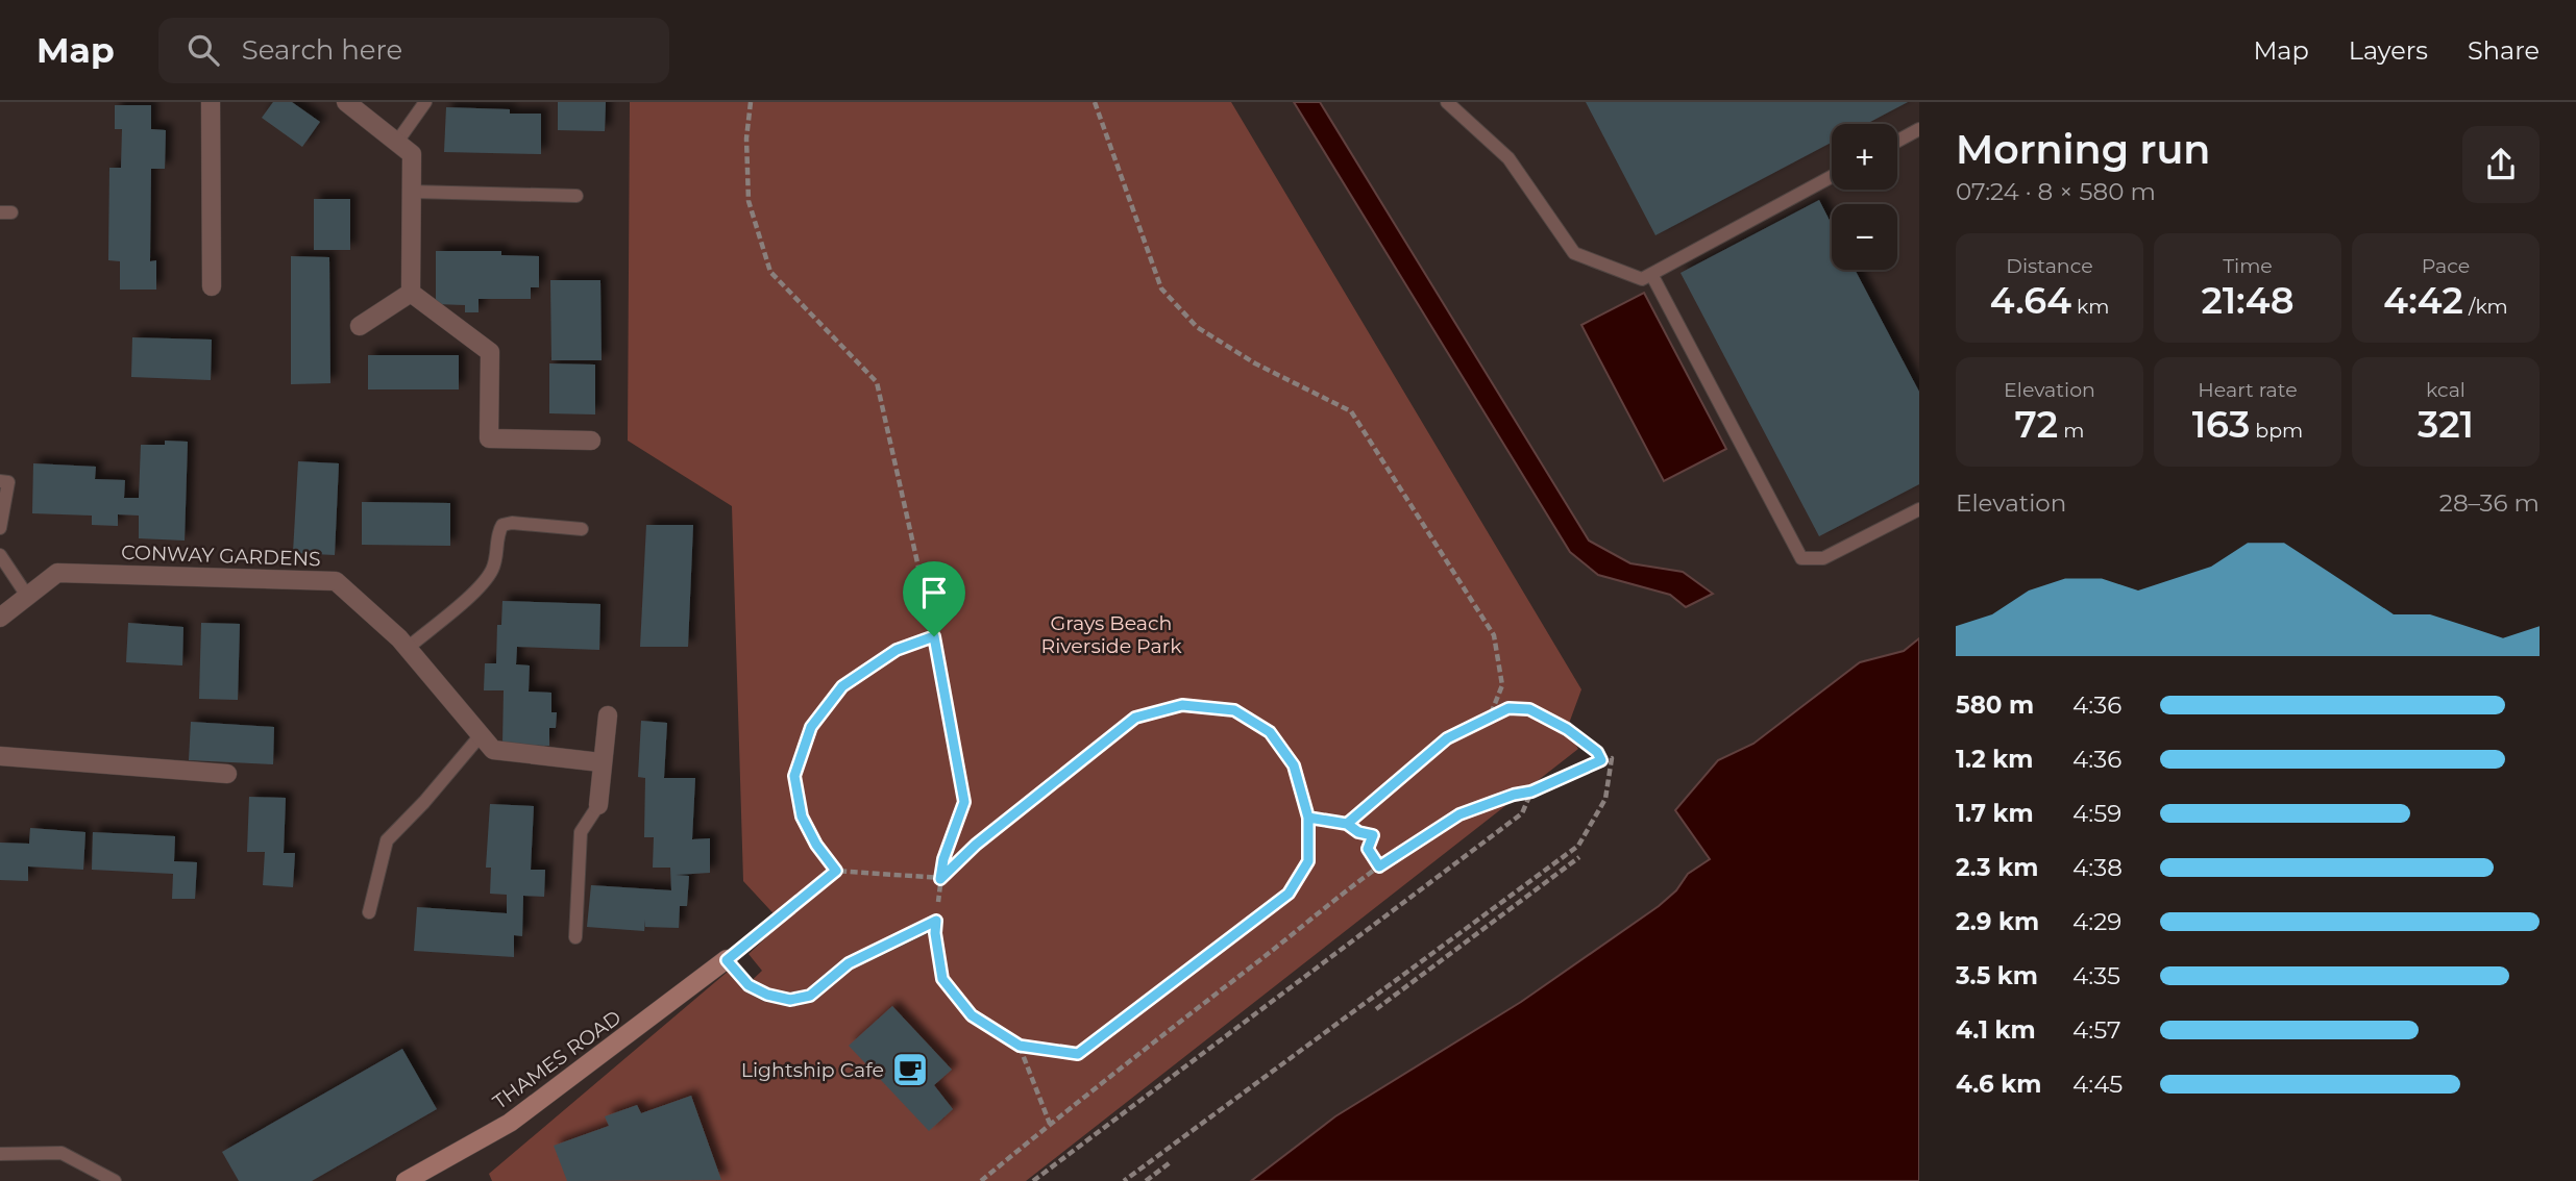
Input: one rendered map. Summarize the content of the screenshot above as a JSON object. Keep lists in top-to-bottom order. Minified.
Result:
{"streets":{"main road":["THAMES ROAD"],"street":["CONWAY GARDENS"]},"parks":["Grays Beach Riverside Park"],"places":{"cafe":["Lightship Cafe"]},"page":{"header":"Map","search":"Search here","nav":["Map","Layers","Share"],"heading":["Morning run","07:24 · 8 × 580 m"],"map_buttons":["+","−"],"stats":[["Distance","4.64 km"],["Time","21:48"],["Pace","4:42 /km"],["Elevation","72 m"],["Heart rate","163 bpm"],["kcal","321"]],"chart":["Elevation","28–36 m"],"list":[{"name":"580 m","note":"4:36"},{"name":"1.2 km","note":"4:36"},{"name":"1.7 km","note":"4:59"},{"name":"2.3 km","note":"4:38"},{"name":"2.9 km","note":"4:29"},{"name":"3.5 km","note":"4:35"},{"name":"4.1 km","note":"4:57"},{"name":"4.6 km","note":"4:45"}]}}
